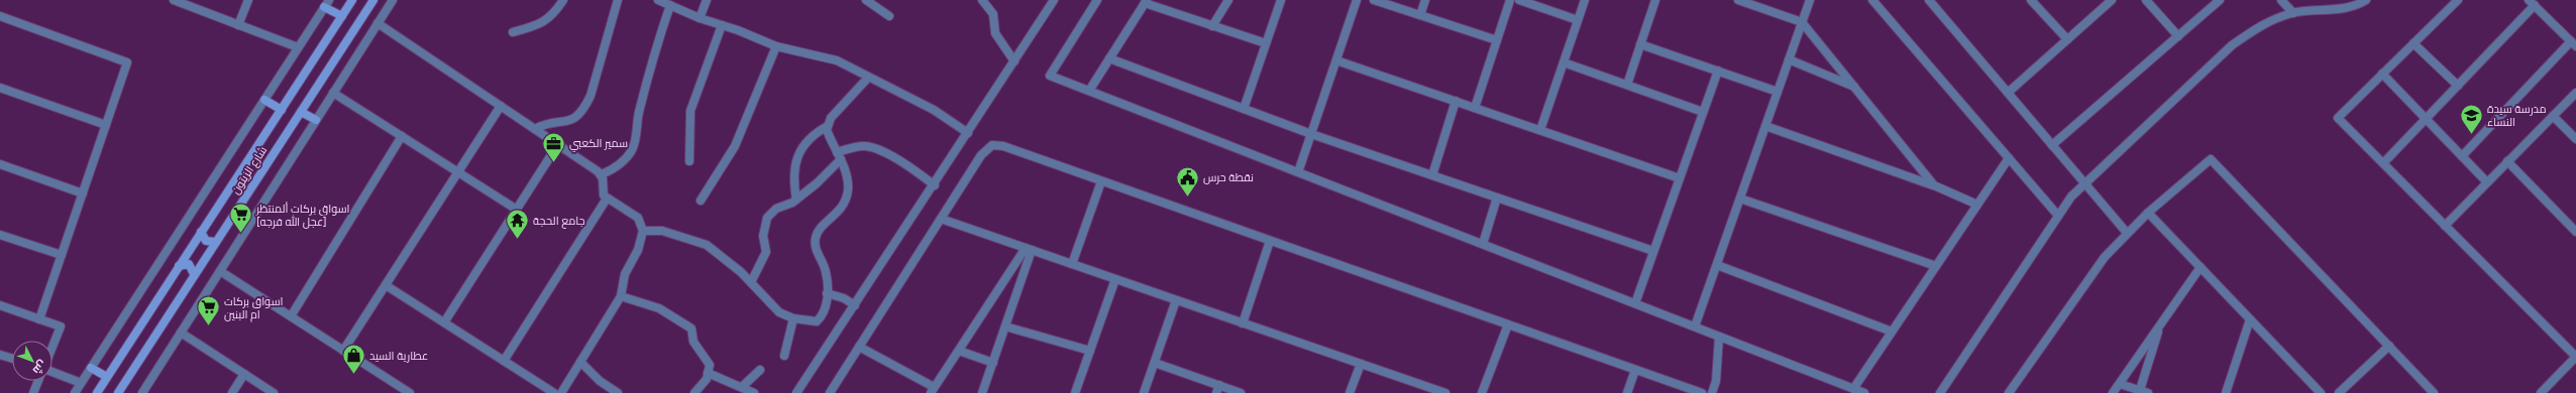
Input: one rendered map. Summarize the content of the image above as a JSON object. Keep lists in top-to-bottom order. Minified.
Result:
{"streets":{"main road":["شارع الزيتون"]},"places":{"school or university":["مدرسة سيدة النساء"],"office":["سمير الكعبي"],"public building":["نقطة حرس"],"supermarket":["اسواق بركات ألمنتظر [عجل الله فرجه]","اسواق بركات ام البنين"],"temple":["جامع الحجة"],"shop":["عطارية السيد"]},"north":"bottom right"}
